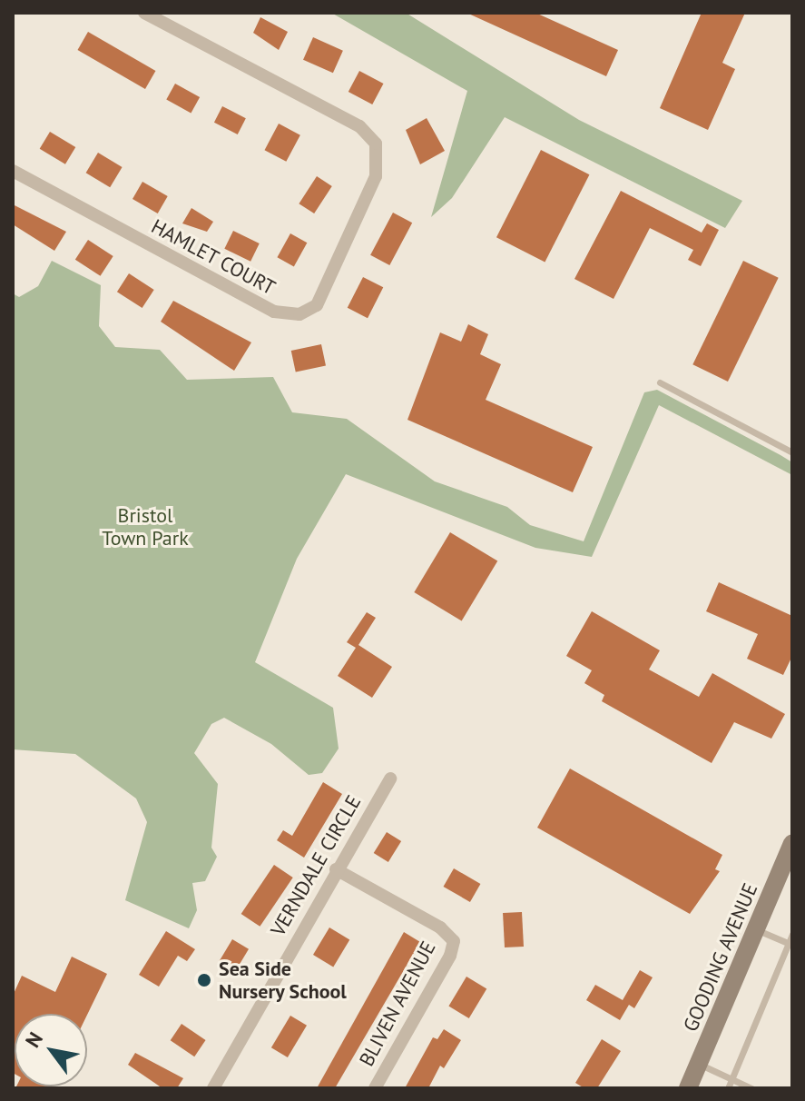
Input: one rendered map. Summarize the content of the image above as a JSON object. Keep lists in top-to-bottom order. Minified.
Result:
{"streets":{"main road":["GOODING AVENUE"],"street":["HAMLET COURT","VERNDALE CIRCLE","BLIVEN AVENUE"]},"crossings":[["VERNDALE CIRCLE","BLIVEN AVENUE"]],"parks":["Bristol Town Park"],"places":["Sea Side Nursery School"],"north":"top left"}
